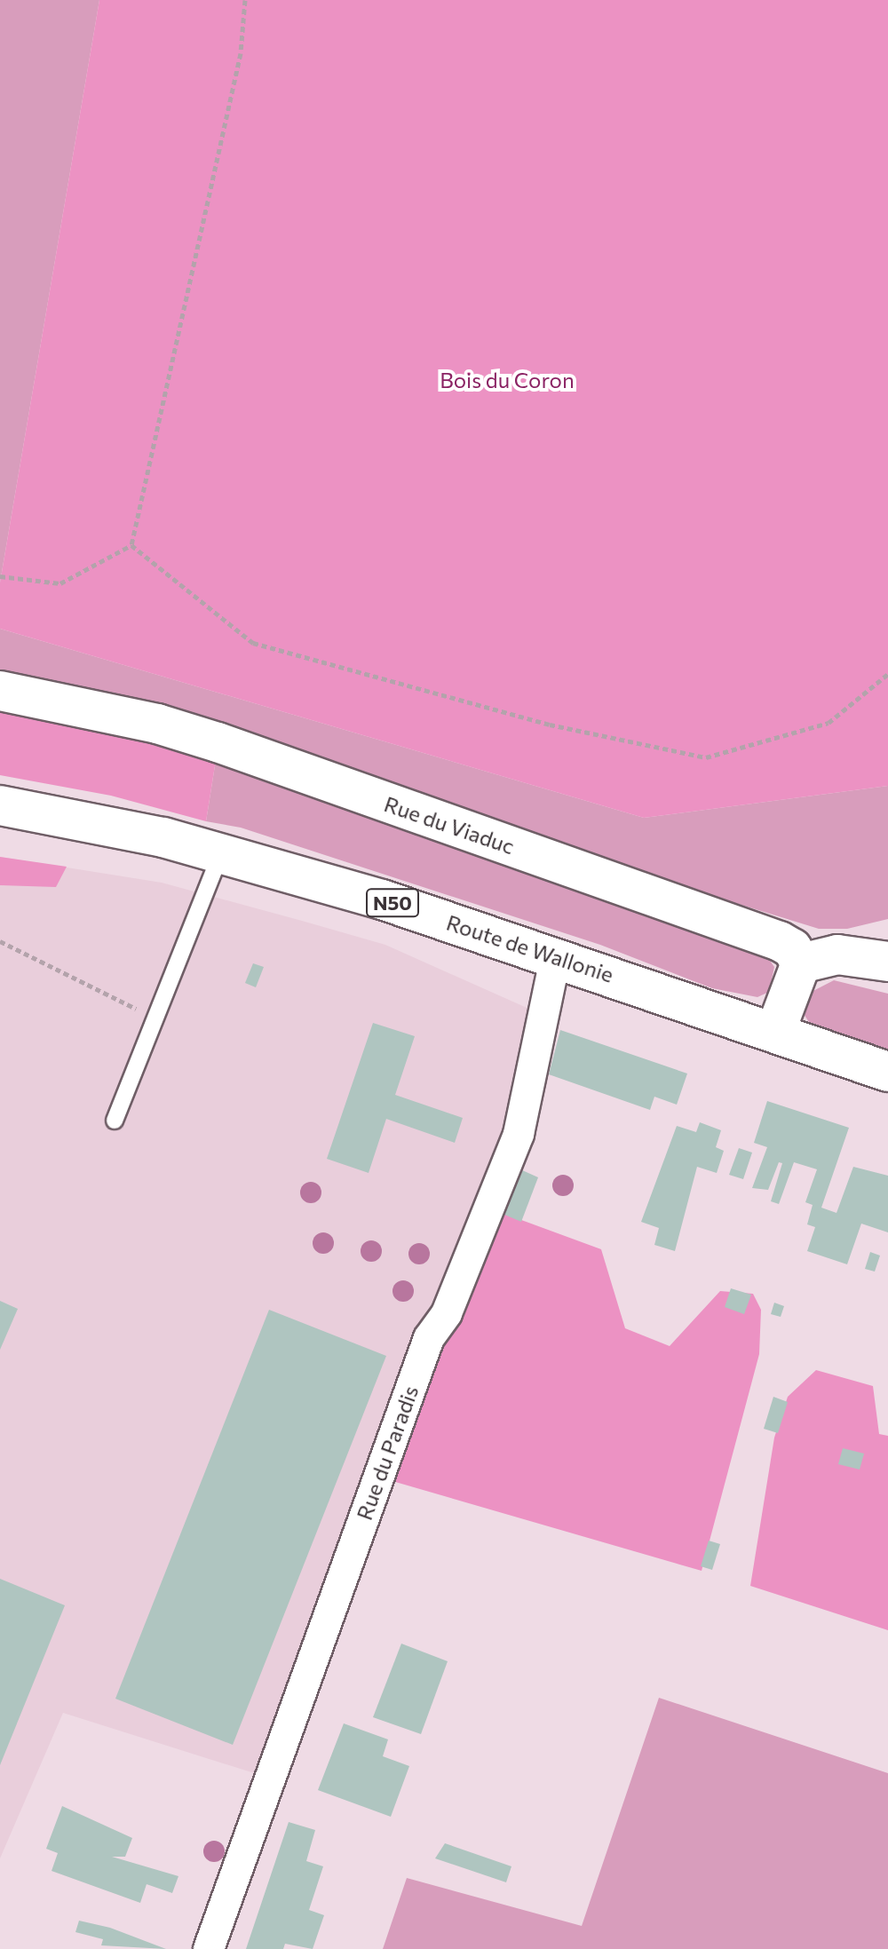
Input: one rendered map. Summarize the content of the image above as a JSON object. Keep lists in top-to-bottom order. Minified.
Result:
{"streets":{"main road":["Rue du Viaduc","N50","Route de Wallonie"],"street":["Rue du Paradis"]},"crossings":[["Route de Wallonie","Rue du Paradis"]],"parks":["Bois du Coron"]}
